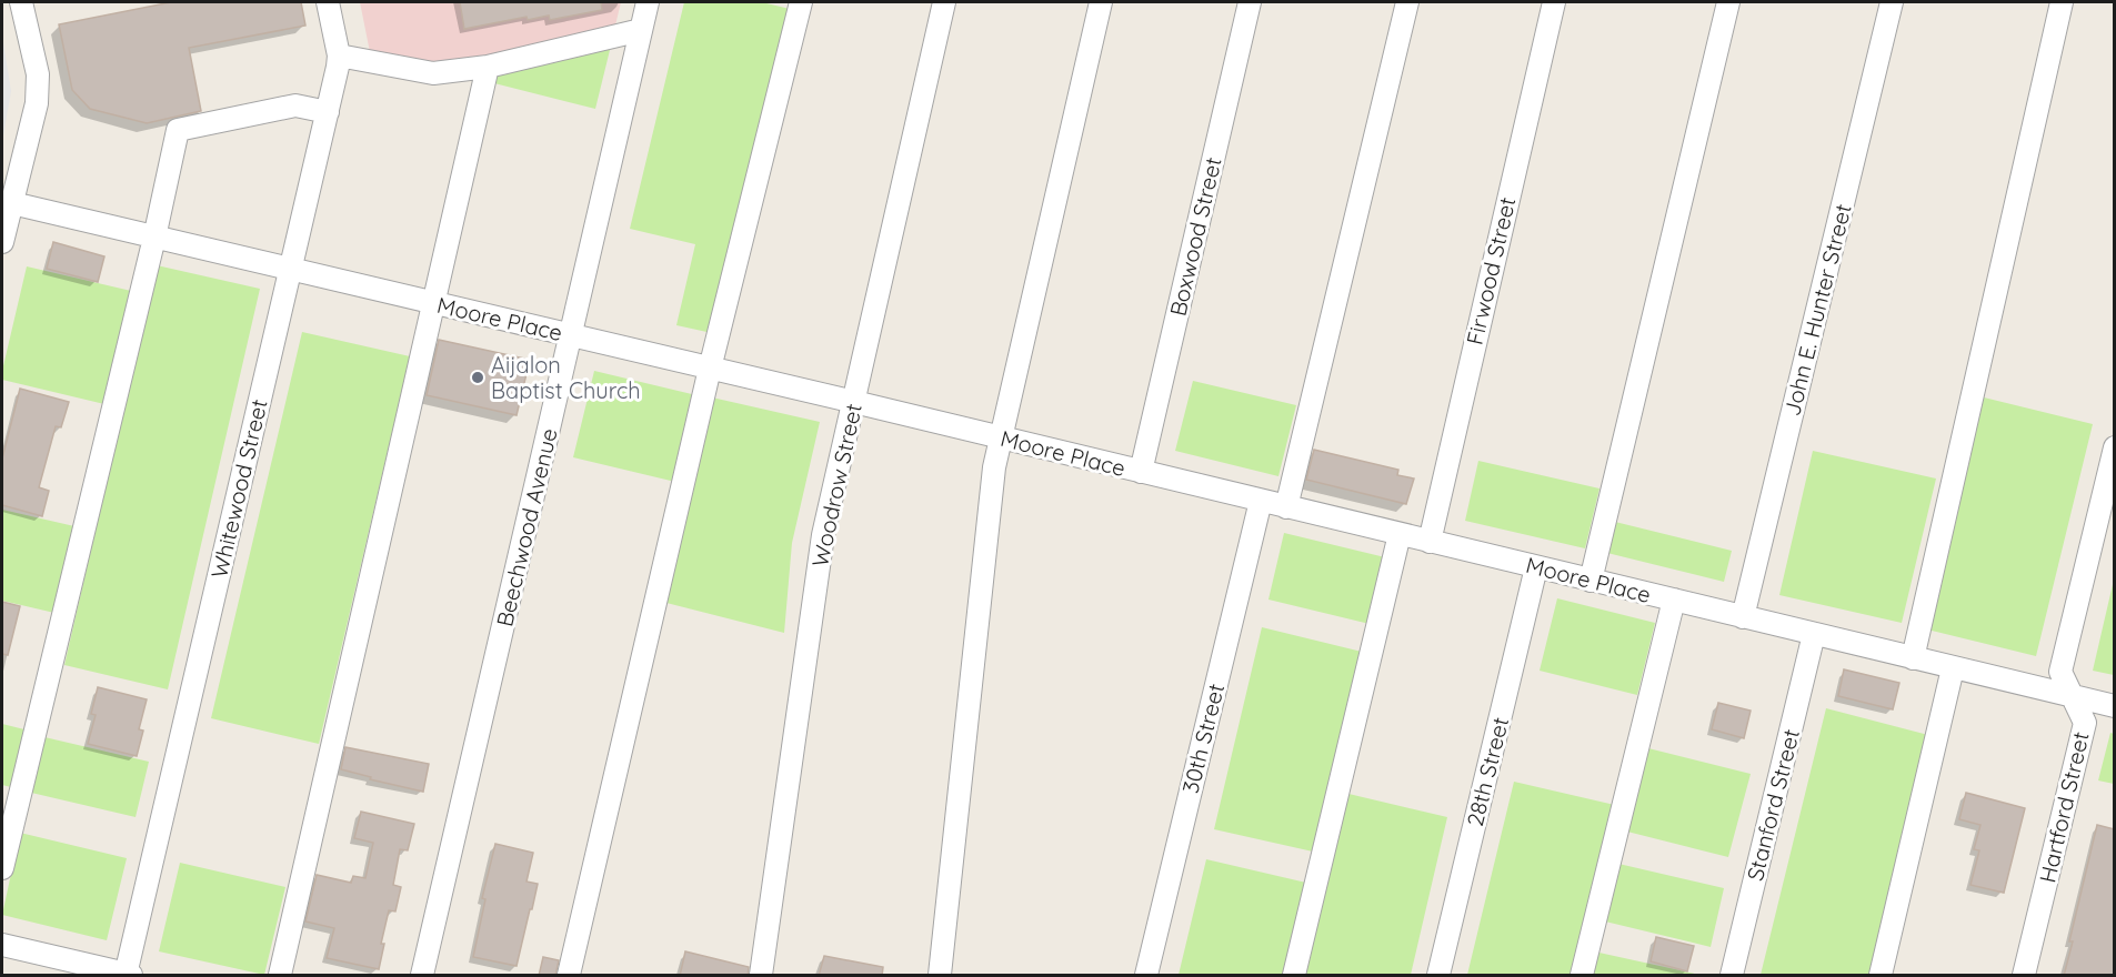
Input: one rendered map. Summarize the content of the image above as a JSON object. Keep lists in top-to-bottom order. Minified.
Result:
{"streets":{"street":["Boxwood Street","Firwood Street","John E. Hunter Street","Moore Place","Woodrow Street","Whitewood Street","Beechwood Avenue","30th Street","28th Street","Stanford Street","Hartford Street"]},"crossings":[["Boxwood Street","Moore Place"],["Firwood Street","Moore Place"],["John E. Hunter Street","Moore Place"],["Moore Place","Woodrow Street"],["Moore Place","Whitewood Street"],["Moore Place","Beechwood Avenue"],["Moore Place","30th Street"],["Moore Place","28th Street"],["Moore Place","Stanford Street"],["Moore Place","Hartford Street"]],"places":["Aijalon Baptist Church"]}
